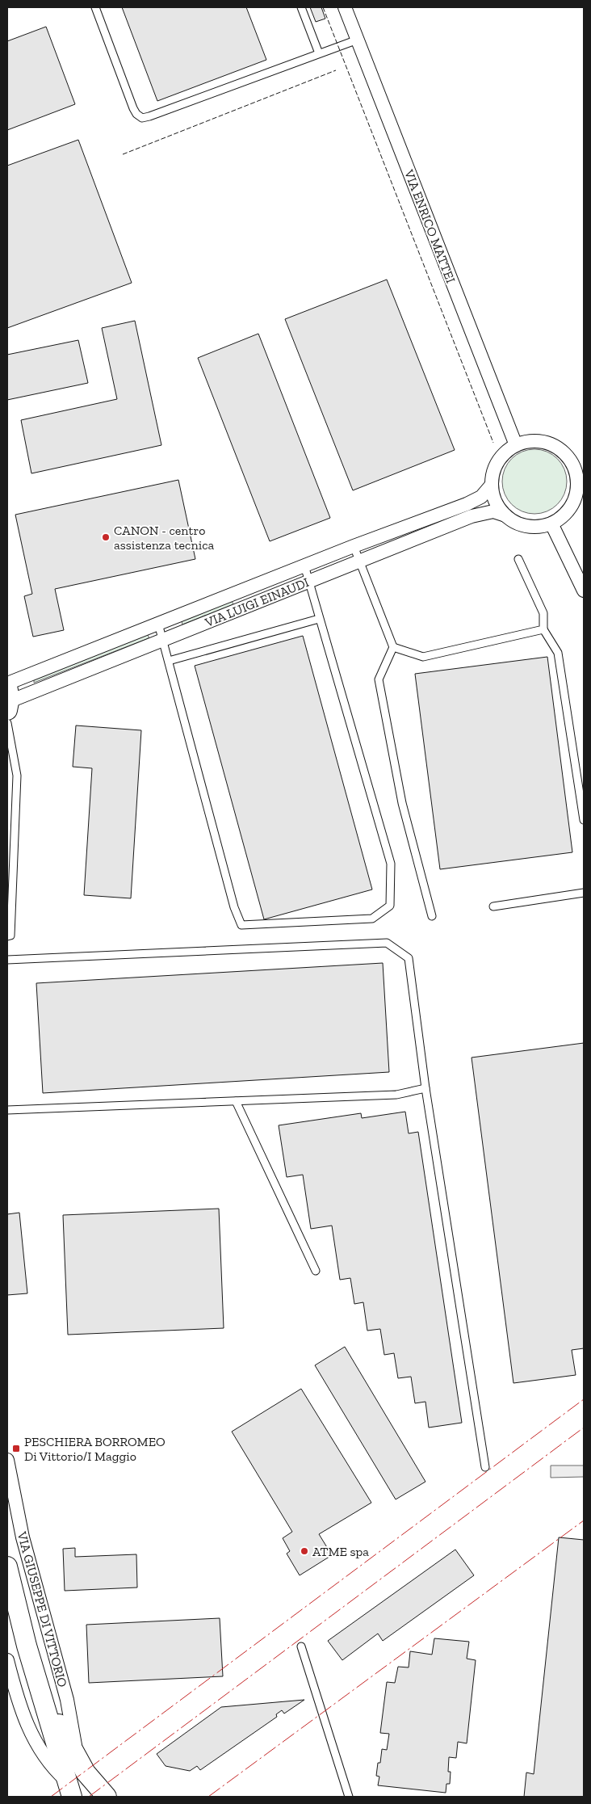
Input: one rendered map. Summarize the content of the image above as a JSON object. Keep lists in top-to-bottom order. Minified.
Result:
{"streets":{"main road":["VIA GIUSEPPE DI VITTORIO"],"street":["VIA ENRICO MATTEI","VIA LUIGI EINAUDI"]},"crossings":[["VIA ENRICO MATTEI","VIA LUIGI EINAUDI"]],"places":{"other":["CANON - centro assistenza tecnica","ATME spa"],"transit":["PESCHIERA BORROMEO Di Vittorio/I Maggio"]}}
